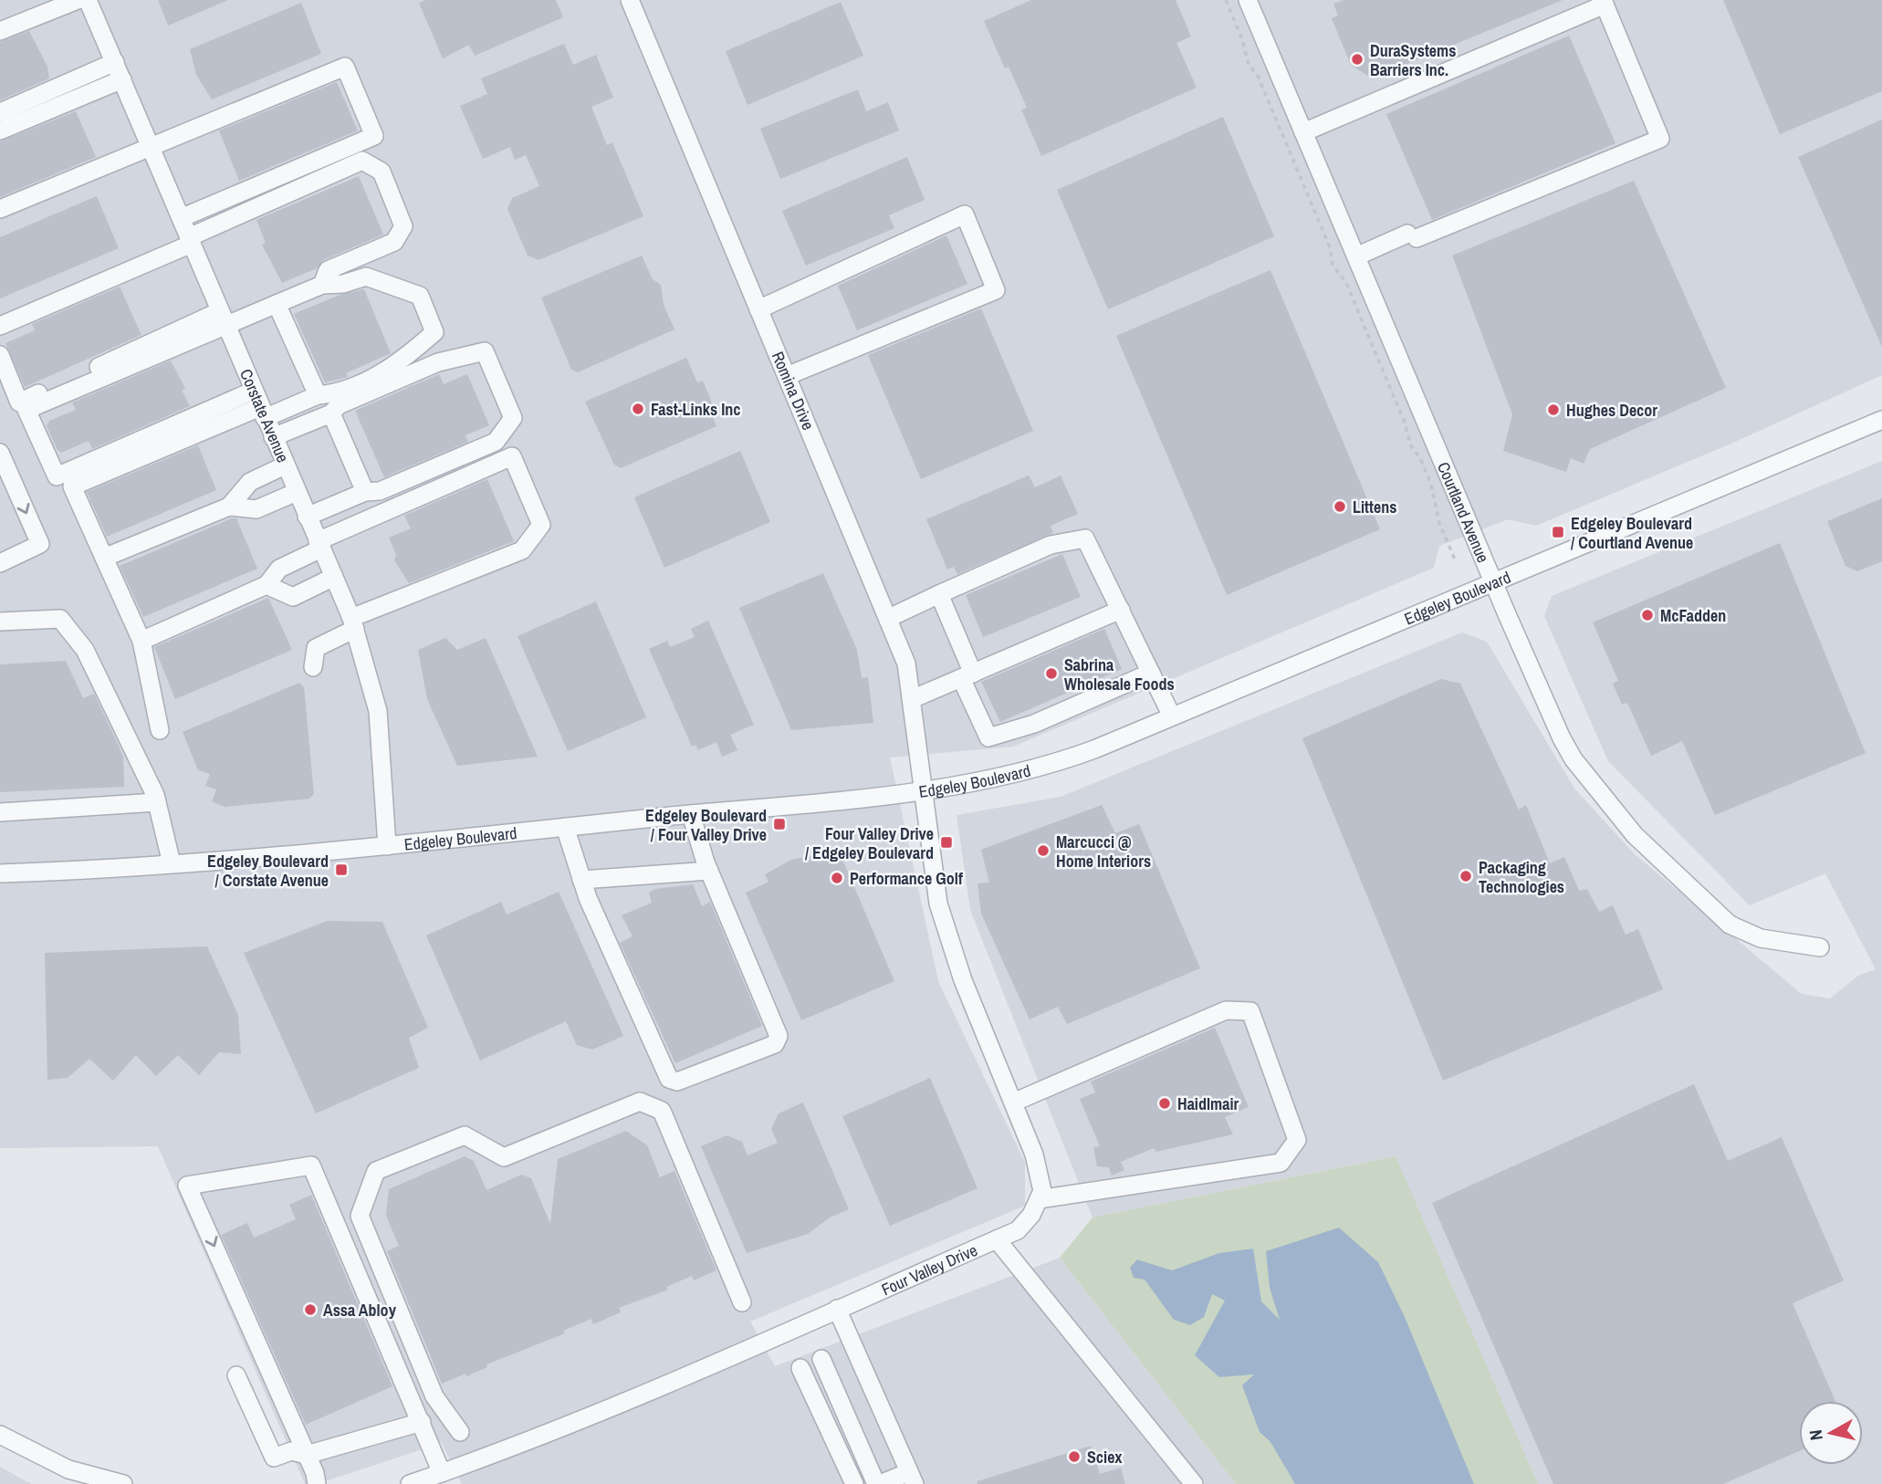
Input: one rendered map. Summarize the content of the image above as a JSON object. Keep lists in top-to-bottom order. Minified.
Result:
{"streets":{"street":["Romina Drive","Corstate Avenue","Courtland Avenue","Edgeley Boulevard","Four Valley Drive"]},"crossings":[["Romina Drive","Edgeley Boulevard"],["Corstate Avenue","Edgeley Boulevard"],["Courtland Avenue","Edgeley Boulevard"]],"places":{"other":["DuraSystems Barriers Inc.","Fast-Links Inc","Hughes Decor","Littens","McFadden","Sabrina Wholesale Foods","Marcucci @ Home Interiors","Packaging Technologies","Performance Golf","Haidlmair","Assa Abloy","Sciex"],"transit":["Edgeley Boulevard / Courtland Avenue","Edgeley Boulevard / Four Valley Drive","Four Valley Drive / Edgeley Boulevard","Edgeley Boulevard / Corstate Avenue"]},"north":"left"}
